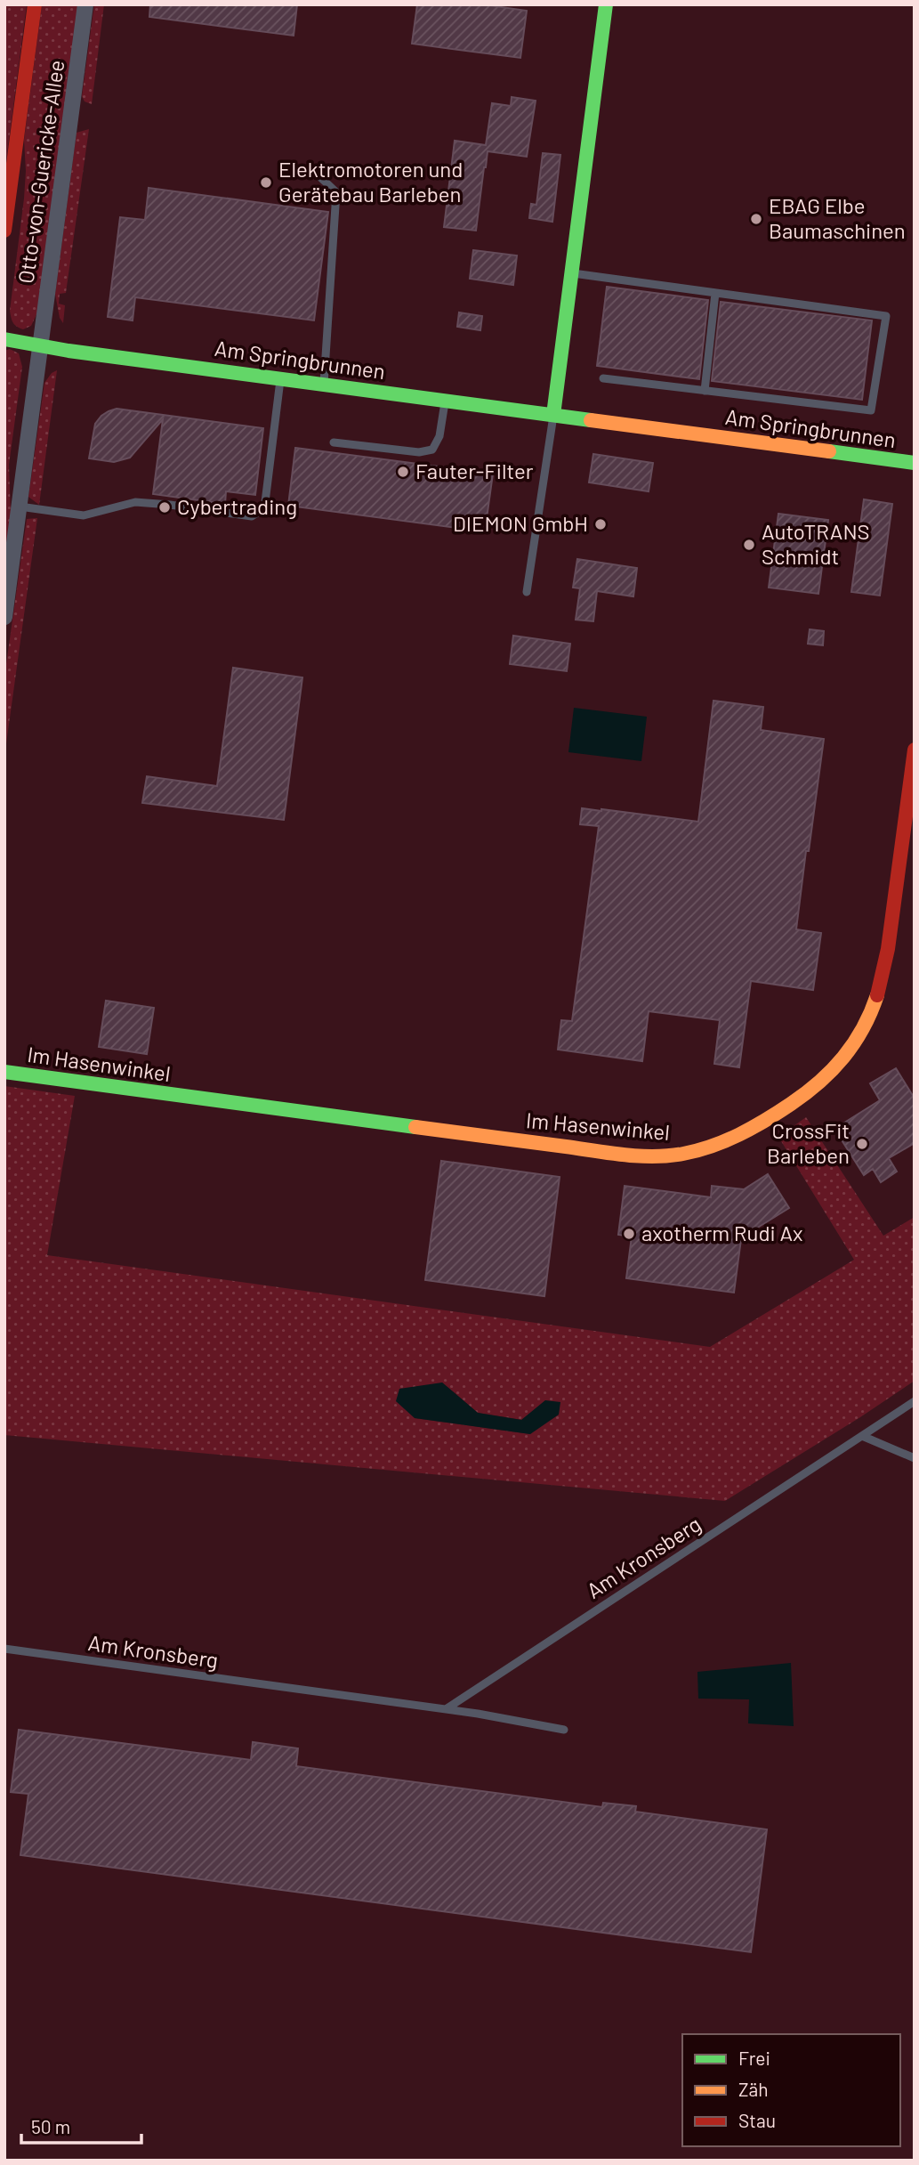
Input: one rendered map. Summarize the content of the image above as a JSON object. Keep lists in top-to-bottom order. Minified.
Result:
{"streets":{"street":["Otto-von-Guericke-Allee","Am Springbrunnen","Im Hasenwinkel"],"lane":["Am Kronsberg"]},"crossings":[["Otto-von-Guericke-Allee","Am Springbrunnen"]],"places":["Elektromotoren und Gerätebau Barleben","EBAG Elbe Baumaschinen","Fauter-Filter","Cybertrading","DIEMON GmbH","AutoTRANS Schmidt","CrossFit Barleben","axotherm Rudi Ax"],"legend":["Frei","Zäh","Stau"],"scale_bar":"50 m"}
